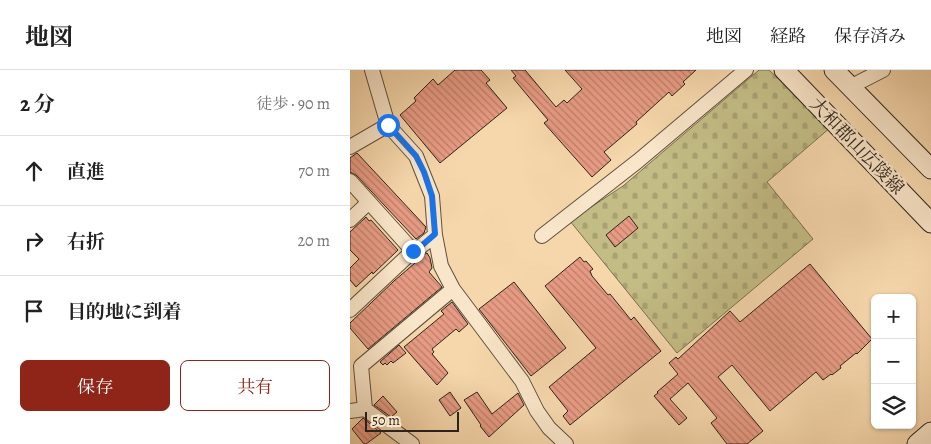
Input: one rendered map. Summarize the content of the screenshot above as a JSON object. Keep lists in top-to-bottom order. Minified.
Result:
{"streets":{"main road":["大和郡山広陵線"]},"scale_bar":"50 m","page":{"header":"地図","nav":["地図","経路","保存済み"],"heading":["2 分","徒歩 · 90 m"],"list":[["直進","70 m"],["右折","20 m"],"目的地に到着"],"map_buttons":["+","−"],"buttons":["保存","共有"],"scale":"50 m"}}
